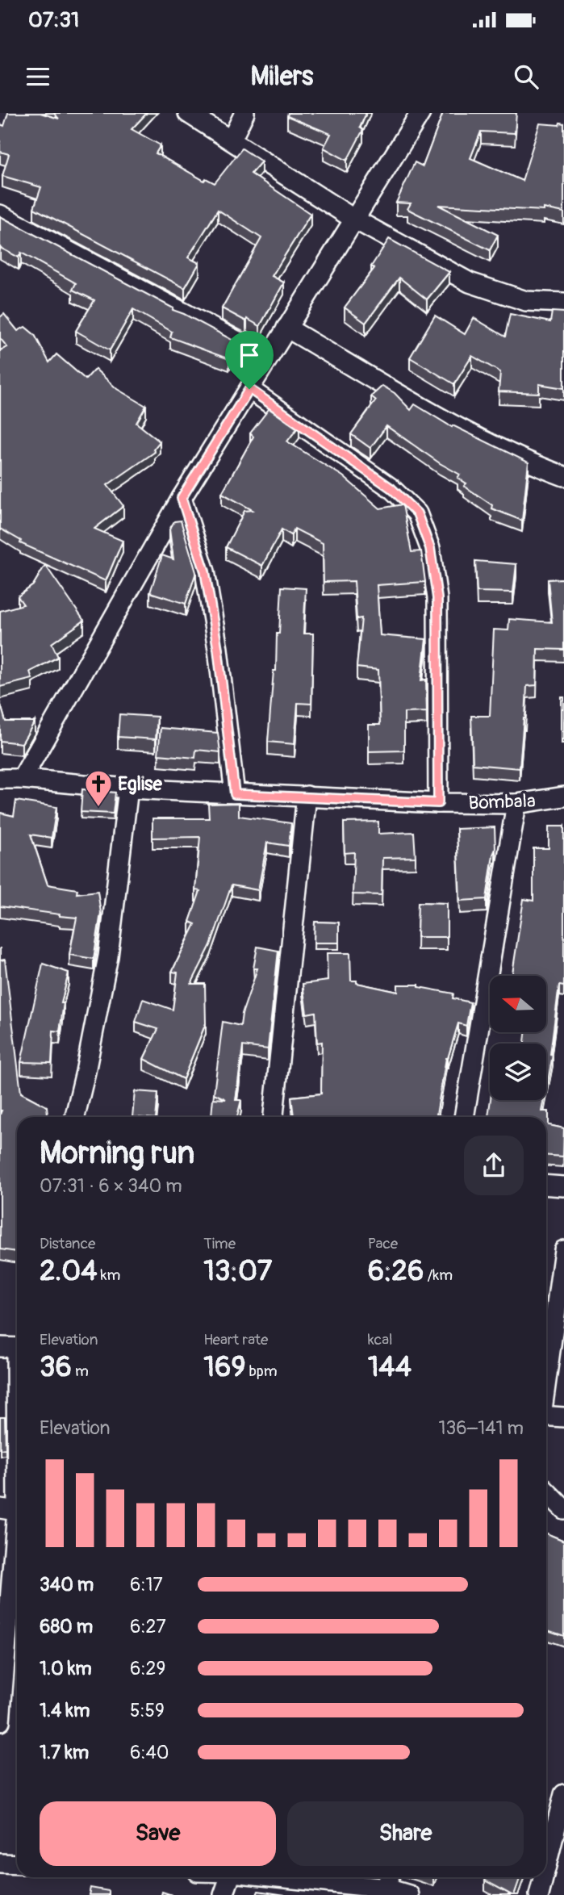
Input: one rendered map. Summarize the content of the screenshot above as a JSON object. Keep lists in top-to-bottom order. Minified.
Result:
{"streets":{"street":["Bombala"]},"places":{"church":["Eglise"]},"north":"left","page":{"status":"07:31","header":"Milers","heading":["Morning run","07:31 · 6 × 340 m"],"stats":[["Distance","2.04 km"],["Time","13:07"],["Pace","6:26 /km"],["Elevation","36 m"],["Heart rate","169 bpm"],["kcal","144"]],"chart":["Elevation","136–141 m"],"list":[{"name":"340 m","note":"6:17"},{"name":"680 m","note":"6:27"},{"name":"1.0 km","note":"6:29"},{"name":"1.4 km","note":"5:59"},{"name":"1.7 km","note":"6:40"}],"buttons":["Save","Share"]}}
